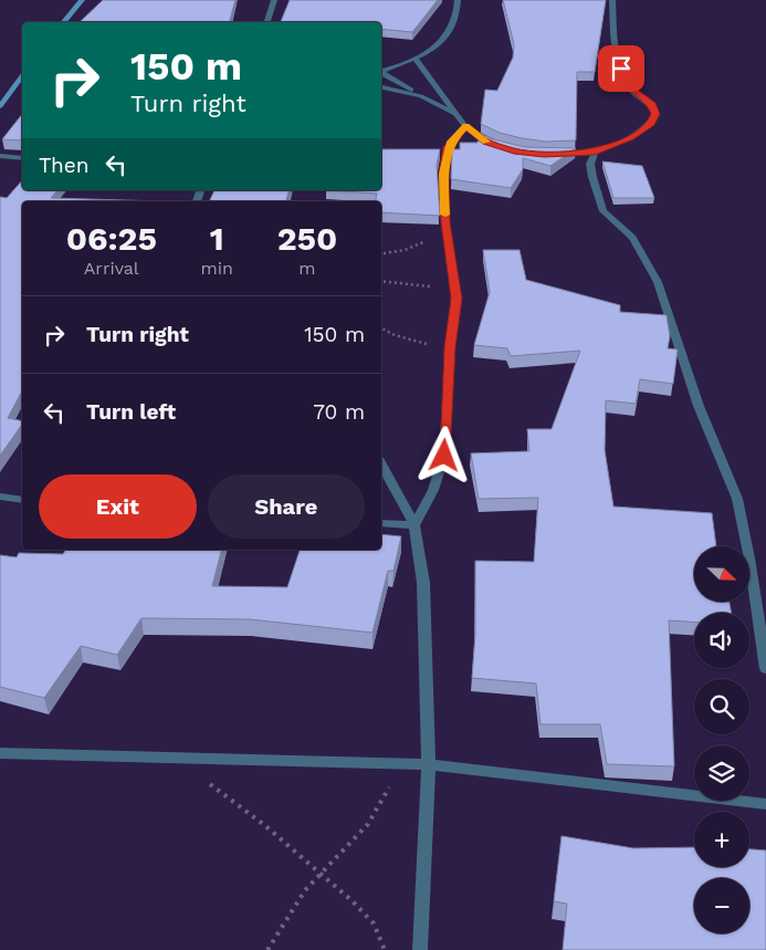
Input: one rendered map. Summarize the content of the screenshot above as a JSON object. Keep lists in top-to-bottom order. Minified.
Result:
{"north":"bottom right","page":{"turn":["150 m","Turn right"],"then":"Then","eta":["06:25","Arrival","1","min","250","m"],"list":[{"name":"Turn right","value":"150 m"},{"name":"Turn left","value":"70 m"}],"buttons":["Exit","Share"],"map_buttons":["+","−"]}}
